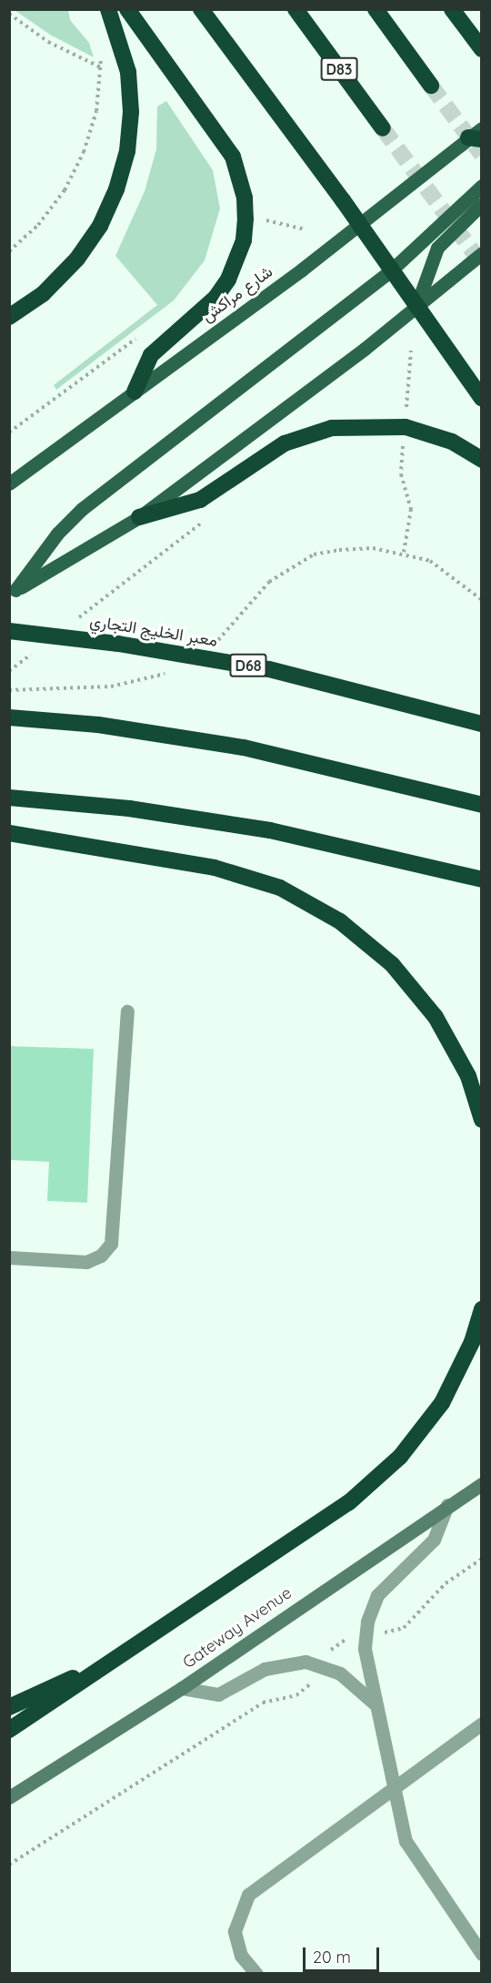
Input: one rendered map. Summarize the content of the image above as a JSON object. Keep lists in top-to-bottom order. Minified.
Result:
{"streets":{"highway":["D83","معبر الخليج التجاري","D68"],"main road":["شارع مراكش"],"street":["Gateway Avenue"]},"scale_bar":"20 m"}
